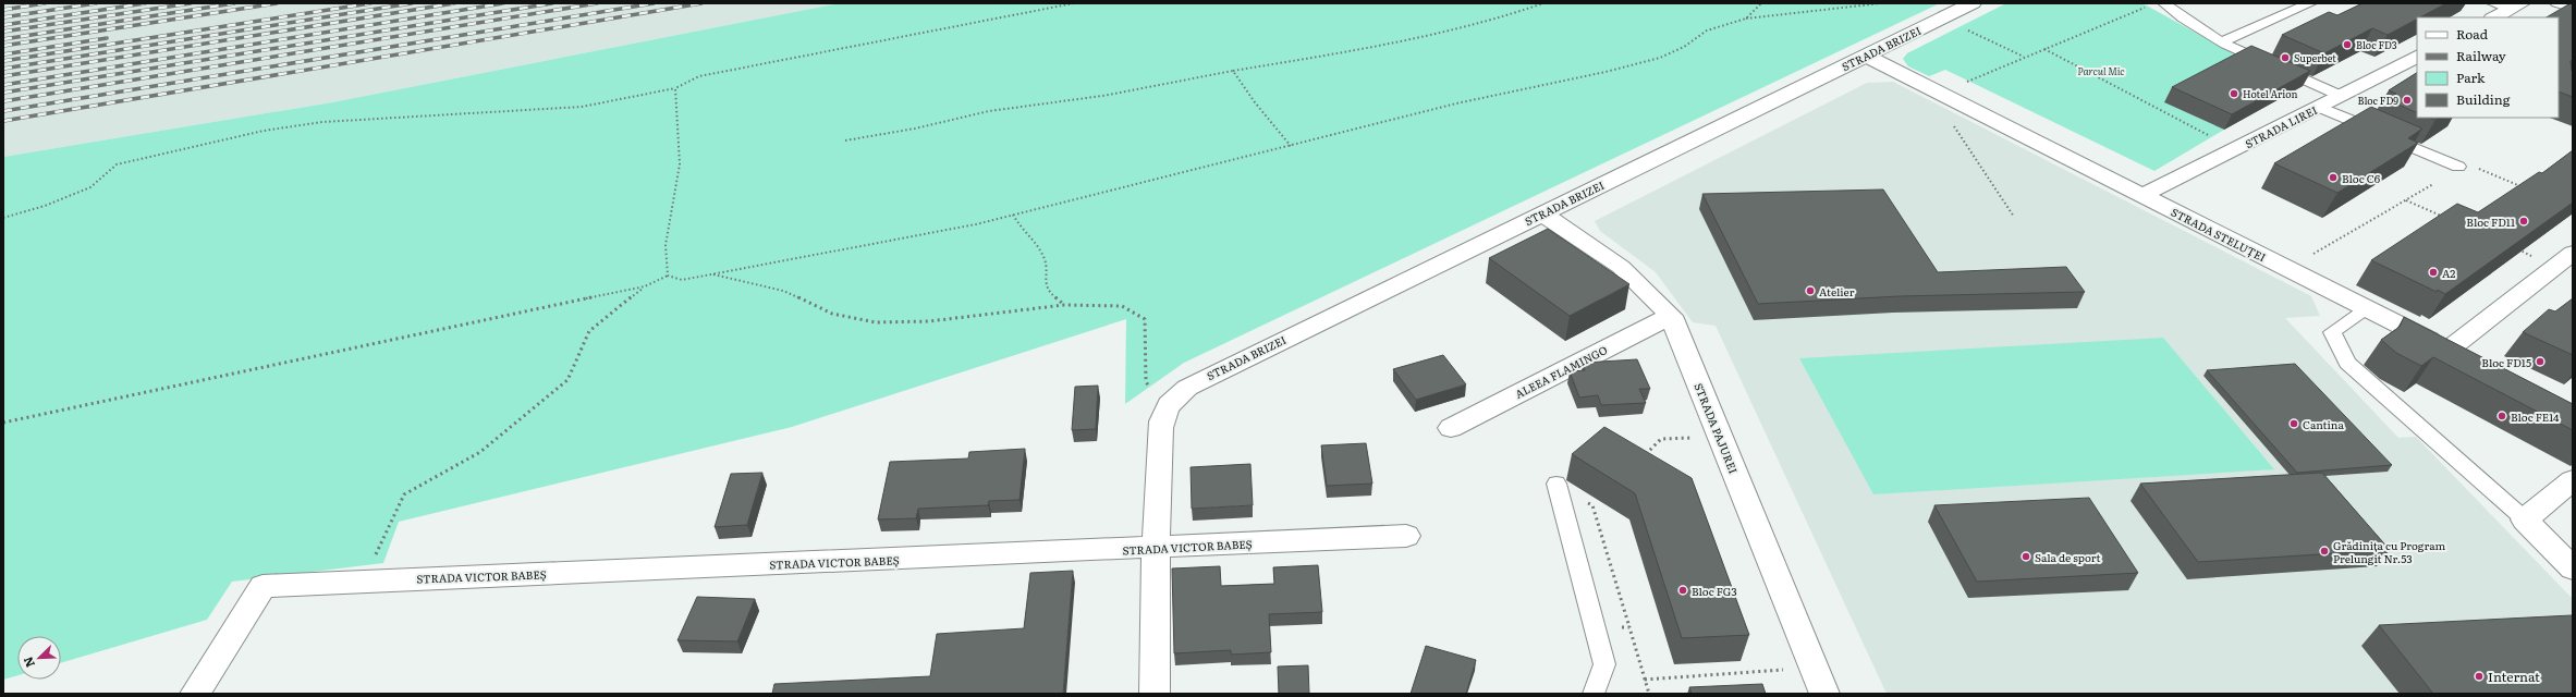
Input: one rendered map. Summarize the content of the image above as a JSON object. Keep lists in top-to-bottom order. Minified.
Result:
{"streets":{"street":["STRADA BRIZEI","STRADA LIREI","STRADA STELUȚEI","ALEEA FLAMINGO","STRADA PAJUREI","STRADA VICTOR BABEȘ"]},"crossings":[["STRADA BRIZEI","STRADA STELUȚEI"],["STRADA BRIZEI","STRADA PAJUREI"],["STRADA BRIZEI","STRADA VICTOR BABEȘ"],["STRADA LIREI","STRADA STELUȚEI"],["ALEEA FLAMINGO","STRADA PAJUREI"]],"parks":["Parcul Mic"],"places":["Bloc FD3","Superbet","Hotel Arion","Bloc FD9","Bloc C6","Bloc FD11","A2","Atelier","Bloc FD15","Bloc FE14","Cantina","Grădinița cu Program Prelungit Nr.53","Sala de sport","Bloc FG3","Internat"],"legend":["Road","Railway","Park","Building"],"north":"bottom left"}
